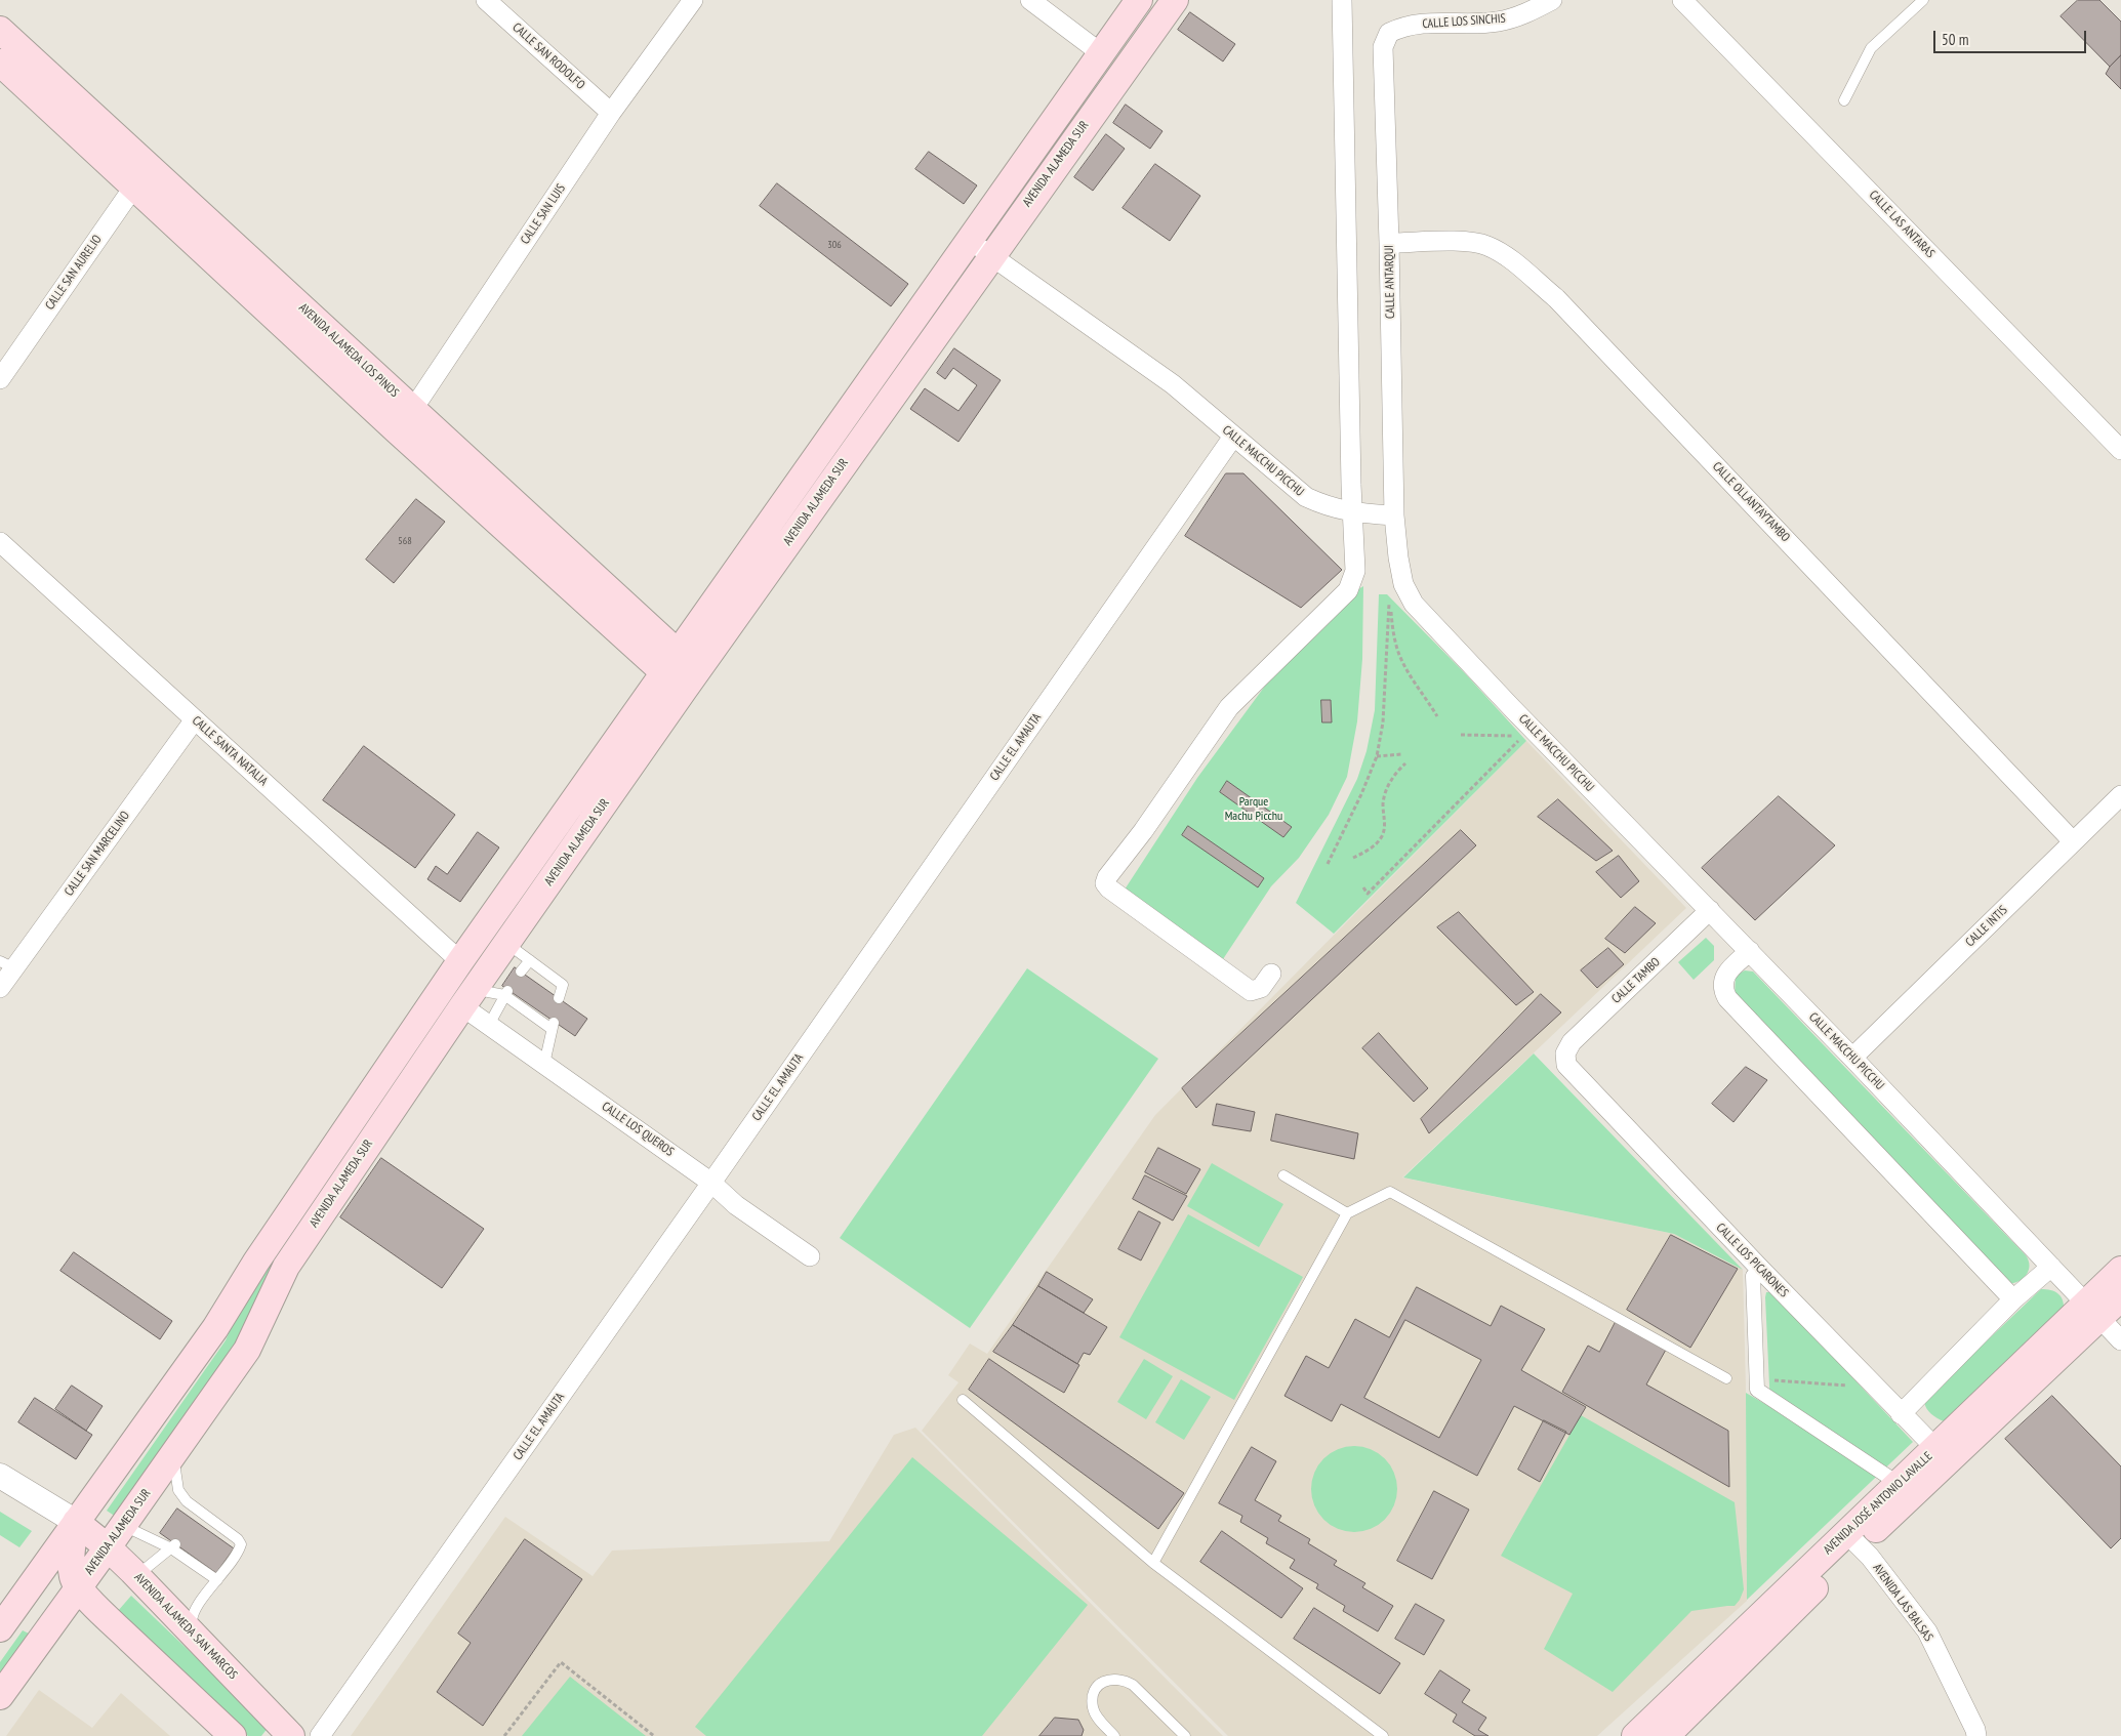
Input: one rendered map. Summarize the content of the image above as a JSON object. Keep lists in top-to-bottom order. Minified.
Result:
{"streets":{"main road":["AVENIDA ALAMEDA SUR","AVENIDA ALAMEDA LOS PINOS","AVENIDA JOSÉ ANTONIO LAVALLE","AVENIDA ALAMEDA SAN MARCOS"],"street":["CALLE LOS SINCHIS","CALLE SAN RODOLFO","CALLE SAN LUIS","CALLE LAS ANTARAS","CALLE SAN AURELIO","CALLE ANTARQUI","CALLE MACCHU PICCHU","CALLE OLLANTAYTAMBO","CALLE EL AMAUTA","CALLE SANTA NATALIA","CALLE SAN MARCELINO","CALLE INTIS","CALLE TAMBO","CALLE LOS QUEROS","CALLE LOS PICARONES","AVENIDA LAS BALSAS"]},"crossings":[["CALLE LOS SINCHIS","CALLE ANTARQUI"],["CALLE SAN RODOLFO","CALLE SAN LUIS"],["AVENIDA ALAMEDA SUR","AVENIDA ALAMEDA LOS PINOS"],["AVENIDA ALAMEDA SUR","CALLE MACCHU PICCHU"],["AVENIDA ALAMEDA SUR","CALLE SANTA NATALIA"],["AVENIDA ALAMEDA SUR","CALLE LOS QUEROS"],["AVENIDA ALAMEDA SUR","AVENIDA ALAMEDA SAN MARCOS"],["CALLE SAN LUIS","AVENIDA ALAMEDA LOS PINOS"],["CALLE SAN AURELIO","AVENIDA ALAMEDA LOS PINOS"],["CALLE ANTARQUI","CALLE MACCHU PICCHU"],["CALLE ANTARQUI","CALLE OLLANTAYTAMBO"],["CALLE MACCHU PICCHU","CALLE EL AMAUTA"],["CALLE MACCHU PICCHU","CALLE INTIS"],["CALLE MACCHU PICCHU","CALLE TAMBO"],["CALLE MACCHU PICCHU","AVENIDA JOSÉ ANTONIO LAVALLE"],["CALLE OLLANTAYTAMBO","CALLE INTIS"],["CALLE EL AMAUTA","CALLE LOS QUEROS"],["CALLE SANTA NATALIA","CALLE SAN MARCELINO"],["CALLE TAMBO","CALLE LOS PICARONES"],["CALLE LOS PICARONES","AVENIDA JOSÉ ANTONIO LAVALLE"],["AVENIDA JOSÉ ANTONIO LAVALLE","AVENIDA LAS BALSAS"]],"parks":["Parque Machu Picchu"],"house_numbers":["306","568"],"scale_bar":"50 m"}
